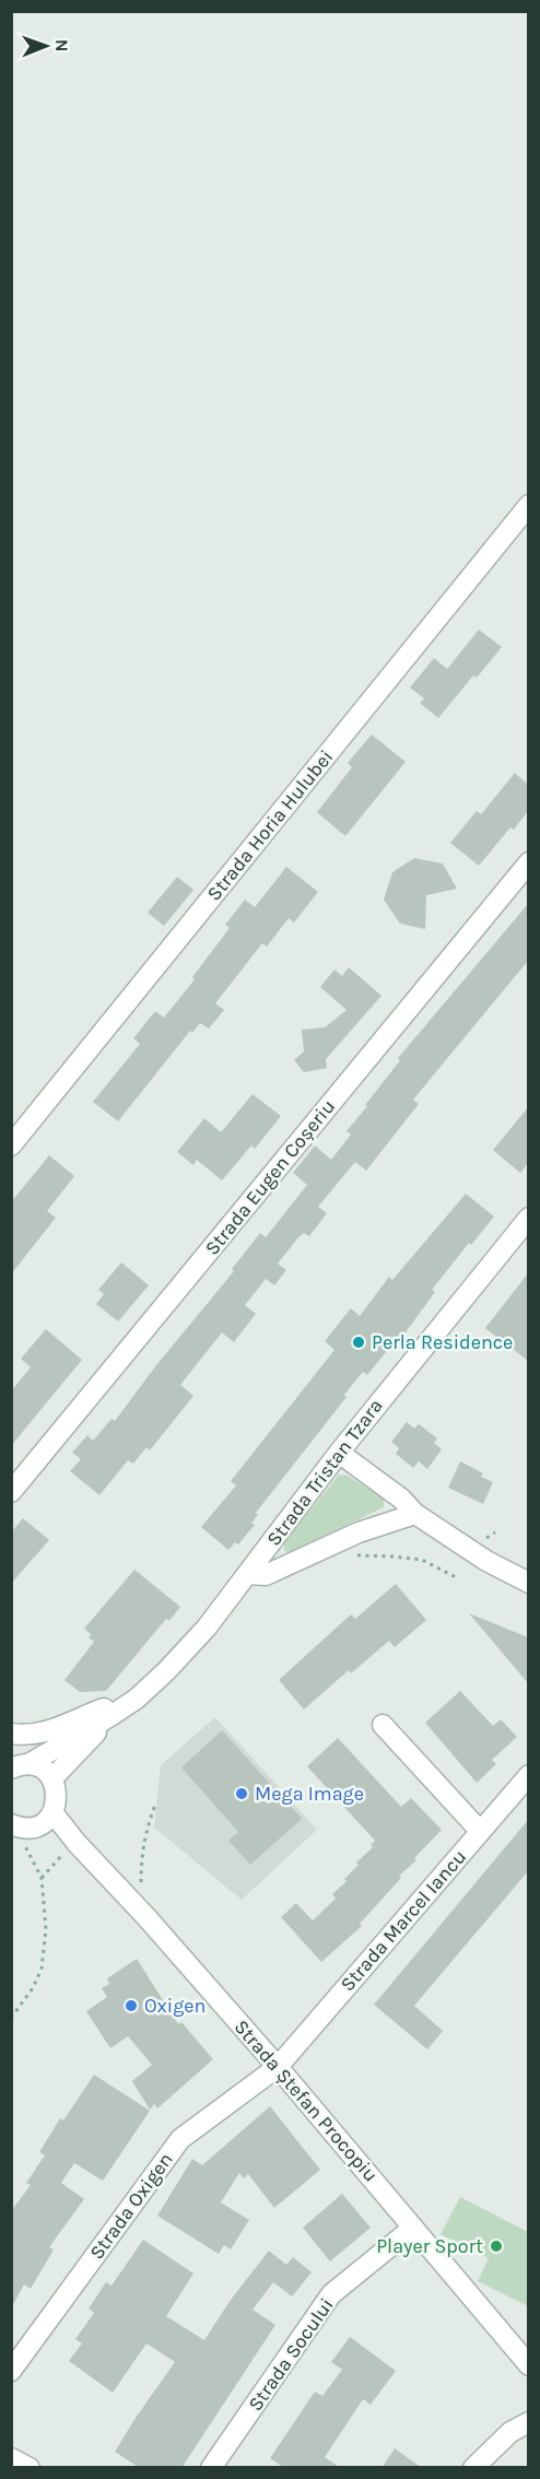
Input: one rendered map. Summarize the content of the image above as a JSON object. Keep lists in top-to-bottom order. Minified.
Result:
{"streets":{"street":["Strada Horia Hulubei","Strada Eugen Coșeriu","Strada Tristan Tzara","Strada Marcel Iancu","Strada Ștefan Procopiu","Strada Oxigen","Strada Socului"]},"crossings":[["Strada Marcel Iancu","Strada Ștefan Procopiu"],["Strada Marcel Iancu","Strada Oxigen"],["Strada Ștefan Procopiu","Strada Oxigen"],["Strada Ștefan Procopiu","Strada Socului"]],"places":["Perla Residence","Mega Image","Oxigen","Player Sport"],"north":"right"}
